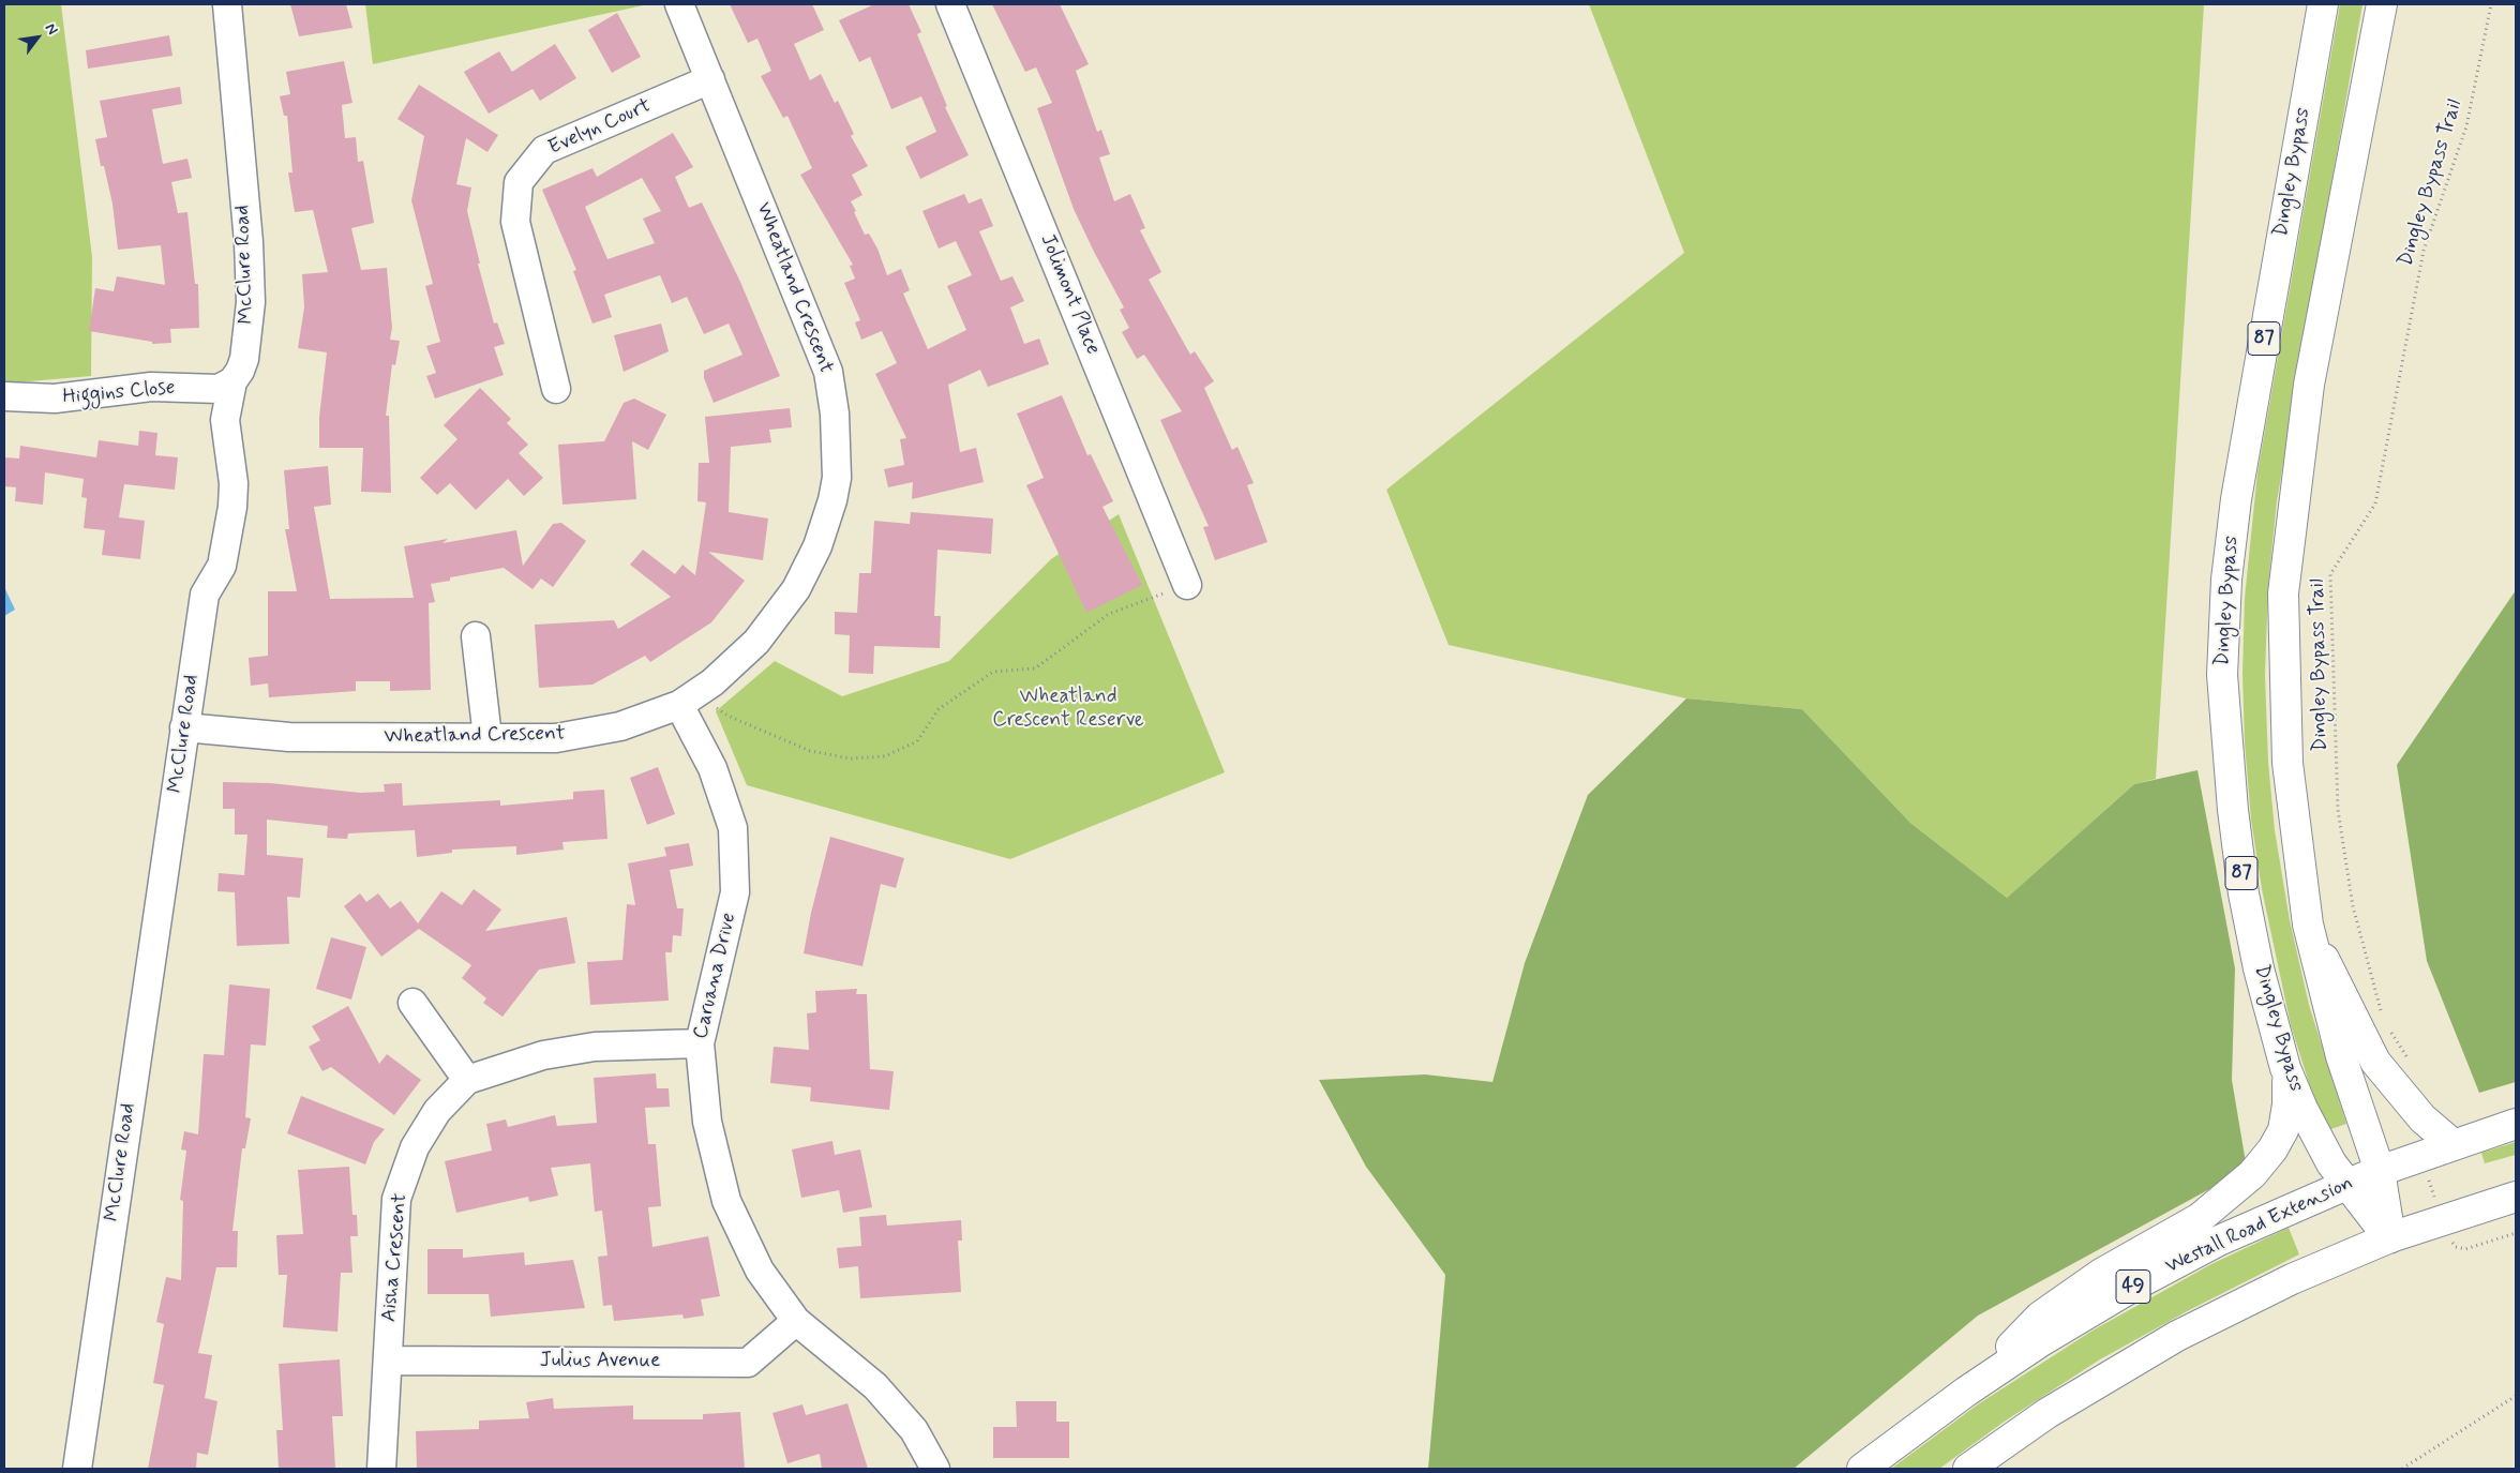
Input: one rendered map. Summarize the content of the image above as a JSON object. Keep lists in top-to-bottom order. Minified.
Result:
{"streets":{"main road":["Dingley Bypass","87","Westall Road Extension","49"],"street":["Evelyn Court","McClure Road","Wheatland Crescent","Jolimont Place","Higgins Close","Caruana Drive","Aisha Crescent","Julius Avenue"],"path":["Dingley Bypass Trail"]},"crossings":[["Evelyn Court","Wheatland Crescent"],["Dingley Bypass","87"],["Dingley Bypass","Westall Road Extension"],["McClure Road","Wheatland Crescent"],["McClure Road","Higgins Close"],["Wheatland Crescent","Caruana Drive"],["87","Westall Road Extension"],["Caruana Drive","Aisha Crescent"],["Caruana Drive","Julius Avenue"],["Aisha Crescent","Julius Avenue"]],"parks":["Wheatland Crescent Reserve"],"north":"top right"}
